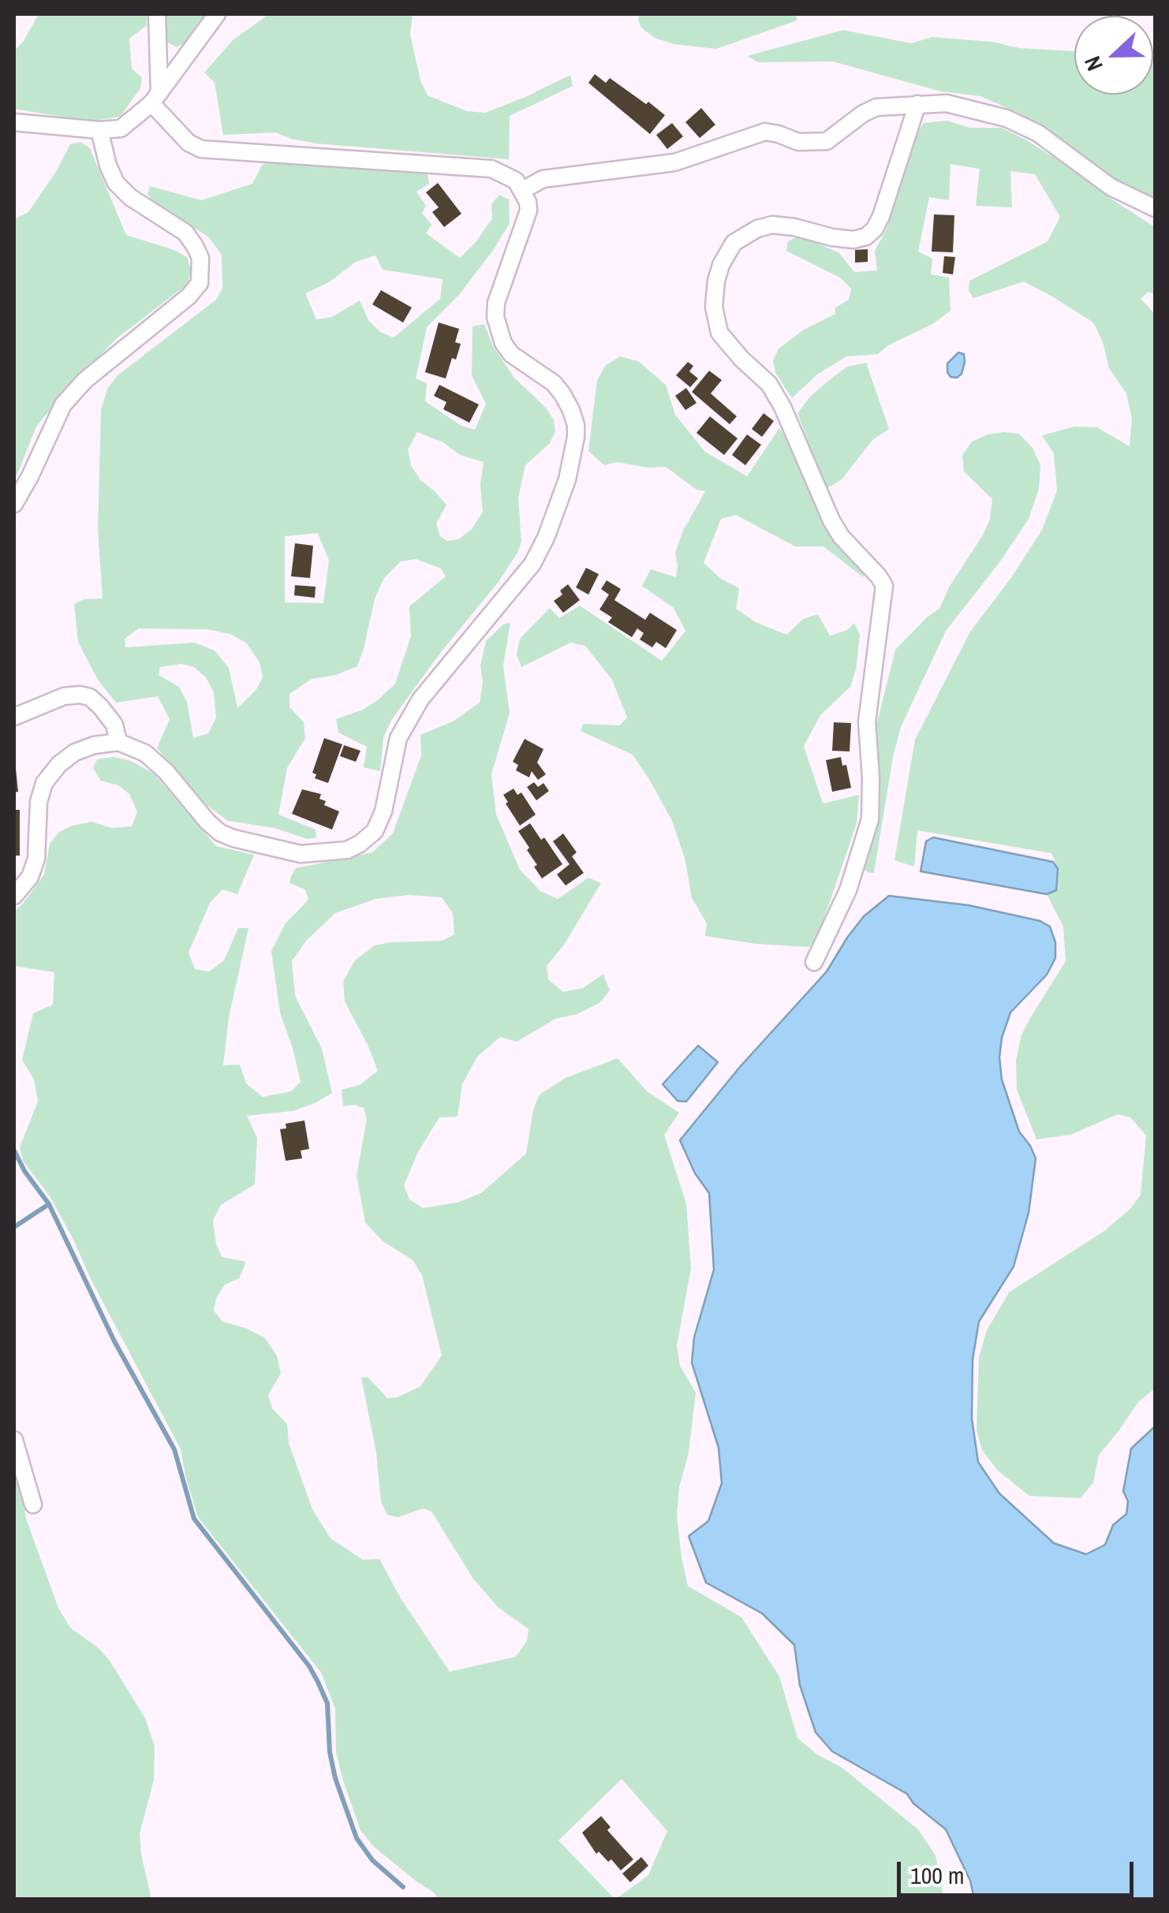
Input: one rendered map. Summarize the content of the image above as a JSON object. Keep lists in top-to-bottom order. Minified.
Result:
{"scale_bar":"100 m","north":"left"}
